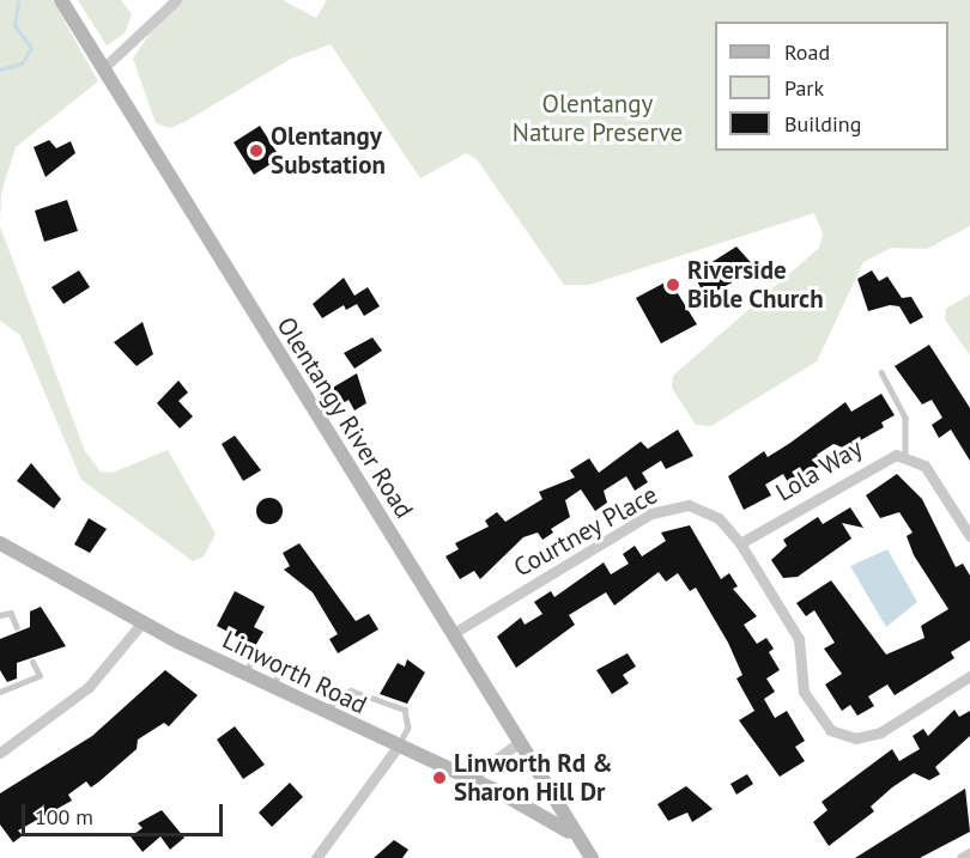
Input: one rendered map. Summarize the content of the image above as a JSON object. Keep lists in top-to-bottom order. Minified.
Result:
{"streets":{"main road":["Olentangy River Road","Linworth Road"],"street":["Lola Way","Courtney Place"]},"crossings":[["Olentangy River Road","Courtney Place"],["Olentangy River Road","Linworth Road"],["Lola Way","Courtney Place"]],"parks":["Olentangy Nature Preserve"],"places":["Olentangy Substation","Riverside Bible Church","Linworth Rd & Sharon Hill Dr"],"legend":["Road","Park","Building"],"scale_bar":"100 m"}
